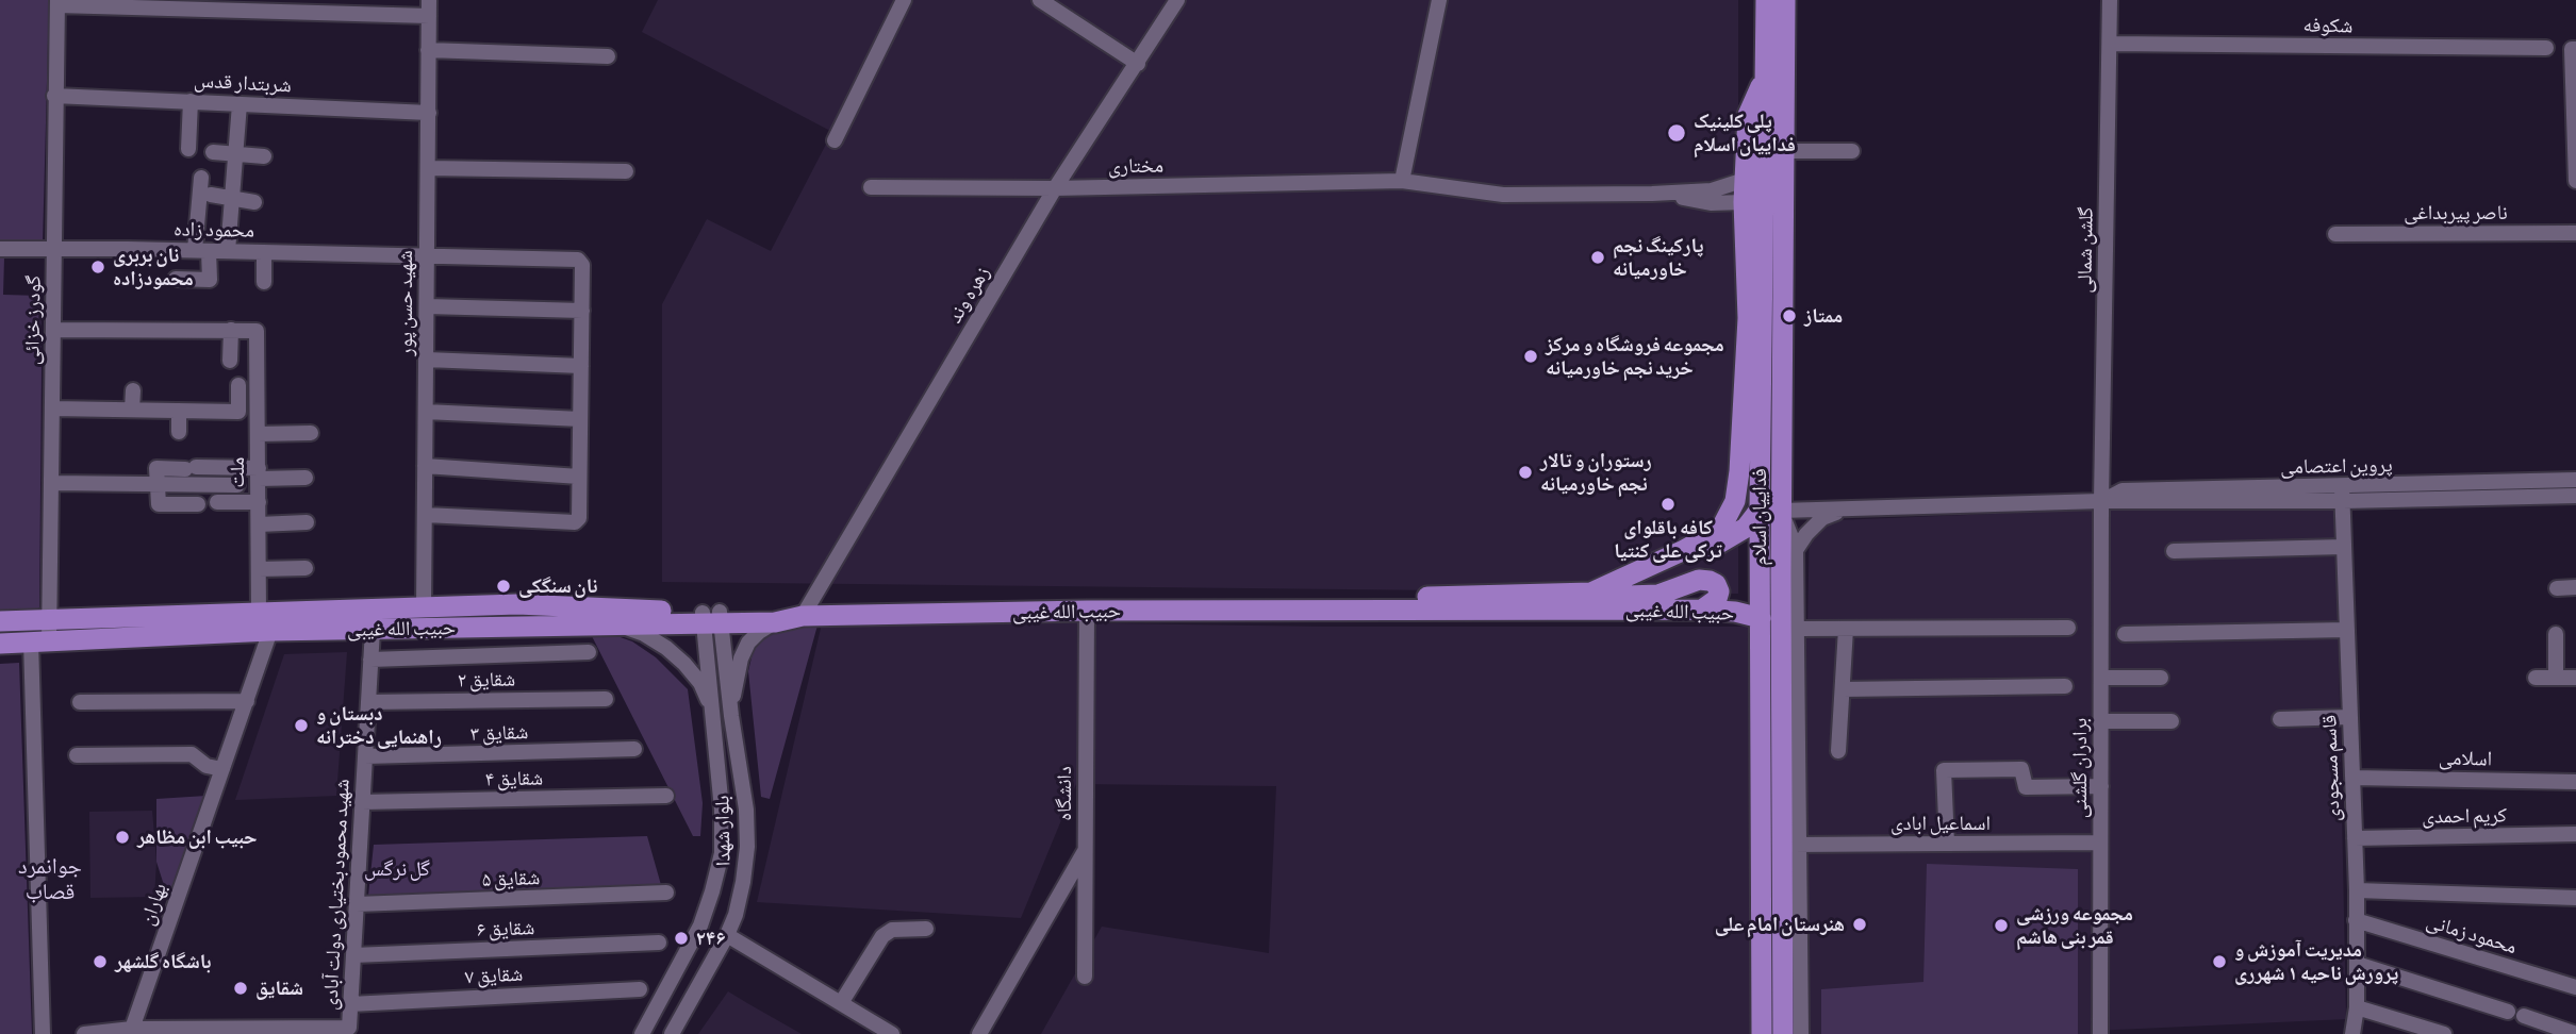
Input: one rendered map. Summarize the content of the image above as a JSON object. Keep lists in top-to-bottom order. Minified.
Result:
{"streets":{"main road":["فداییان اسلام","حبیب الله غیبی"],"street":["شکوفه","شربتدار قدس","مختاری","ناصر پیربداغی","محمود زاده","گلشن شمالی","زهره وند","شهید حسن پور","گودرز خزائی","پروین اعتصامی","ملت","شقایق ۲","شقایق ۳","اسلامی","برادران گلشنی","قاسم مسجودی","شقایق ۴","دانشگاه","کریم احمدی","اسماعیل ابادی","بلوار شهدا","شقایق ۵","شهید محمود بختیاری دولت آبادی","بهاران","شقایق ۶","محمود زمانی","شقایق ۷"]},"crossings":[["شکوفه","گلشن شمالی"],["شربتدار قدس","شهید حسن پور"],["شربتدار قدس","گودرز خزائی"],["مختاری","زهره وند"],["محمود زاده","شهید حسن پور"],["محمود زاده","گودرز خزائی"],["گلشن شمالی","پروین اعتصامی"],["گلشن شمالی","برادران گلشنی"],["زهره وند","حبیب الله غیبی"],["شهید حسن پور","حبیب الله غیبی"],["گودرز خزائی","حبیب الله غیبی"],["پروین اعتصامی","فداییان اسلام"],["پروین اعتصامی","برادران گلشنی"],["پروین اعتصامی","قاسم مسجودی"],["ملت","حبیب الله غیبی"],["فداییان اسلام","حبیب الله غیبی"],["فداییان اسلام","اسماعیل ابادی"],["حبیب الله غیبی","دانشگاه"],["حبیب الله غیبی","بلوار شهدا"],["حبیب الله غیبی","شهید محمود بختیاری دولت آبادی"],["حبیب الله غیبی","بهاران"],["شقایق ۲","شهید محمود بختیاری دولت آبادی"],["شقایق ۳","شهید محمود بختیاری دولت آبادی"],["اسلامی","قاسم مسجودی"],["برادران گلشنی","اسماعیل ابادی"],["قاسم مسجودی","کریم احمدی"],["قاسم مسجودی","محمود زمانی"],["شقایق ۴","شهید محمود بختیاری دولت آبادی"],["شقایق ۵","شهید محمود بختیاری دولت آبادی"],["شهید محمود بختیاری دولت آبادی","شقایق ۶"],["شهید محمود بختیاری دولت آبادی","شقایق ۷"]],"districts":["جوانمرد قصاب"],"parks":["گل نرگس"],"places":["پلی کلینیک فداییان اسلام","پارکینگ نجم خاورمیانه","نان بربری محمودزاده","ممتاز","مجموعه فروشگاه و مرکز خرید نجم خاورمیانه","رستوران و تالار نجم خاورمیانه","کافه باقلوای ترکی علی کنتیا","نان سنگکی","دبستان و راهنمایی دخترانه","حبیب ابن مظاهر","هنرستان امام علی","مجموعه ورزشی قمر بنی هاشم","۲۴۶","باشگاه گلشهر","مدیریت آموزش و پرورش ناحیه ۱ شهرری","شقایق"]}
